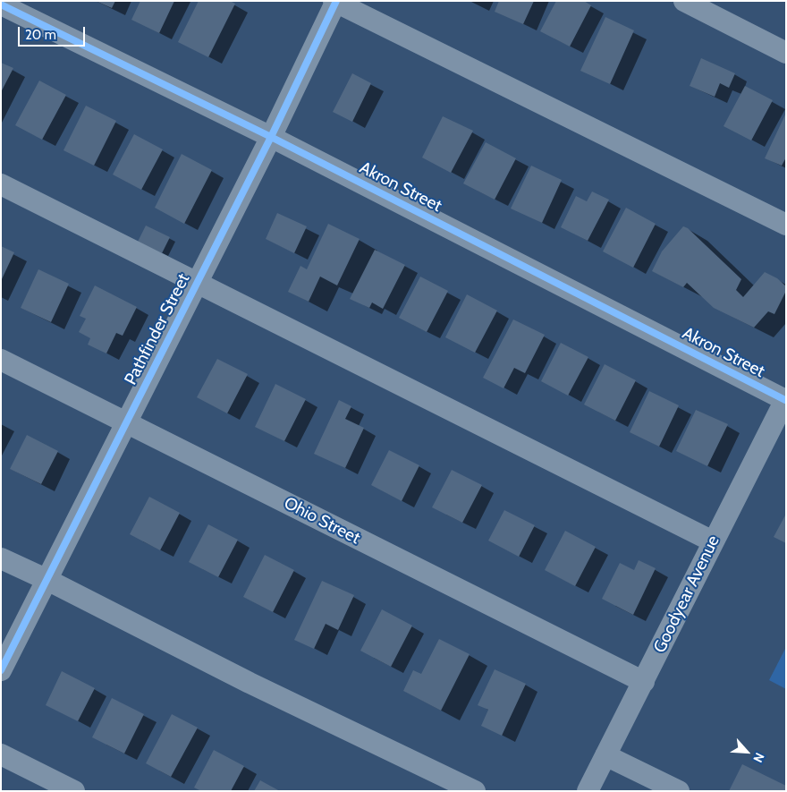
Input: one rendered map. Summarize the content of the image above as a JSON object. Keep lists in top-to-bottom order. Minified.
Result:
{"streets":{"street":["Akron Street","Pathfinder Street","Ohio Street","Goodyear Avenue"]},"crossings":[["Akron Street","Pathfinder Street"],["Akron Street","Goodyear Avenue"],["Pathfinder Street","Ohio Street"],["Ohio Street","Goodyear Avenue"]],"scale_bar":"20 m","north":"bottom right"}
